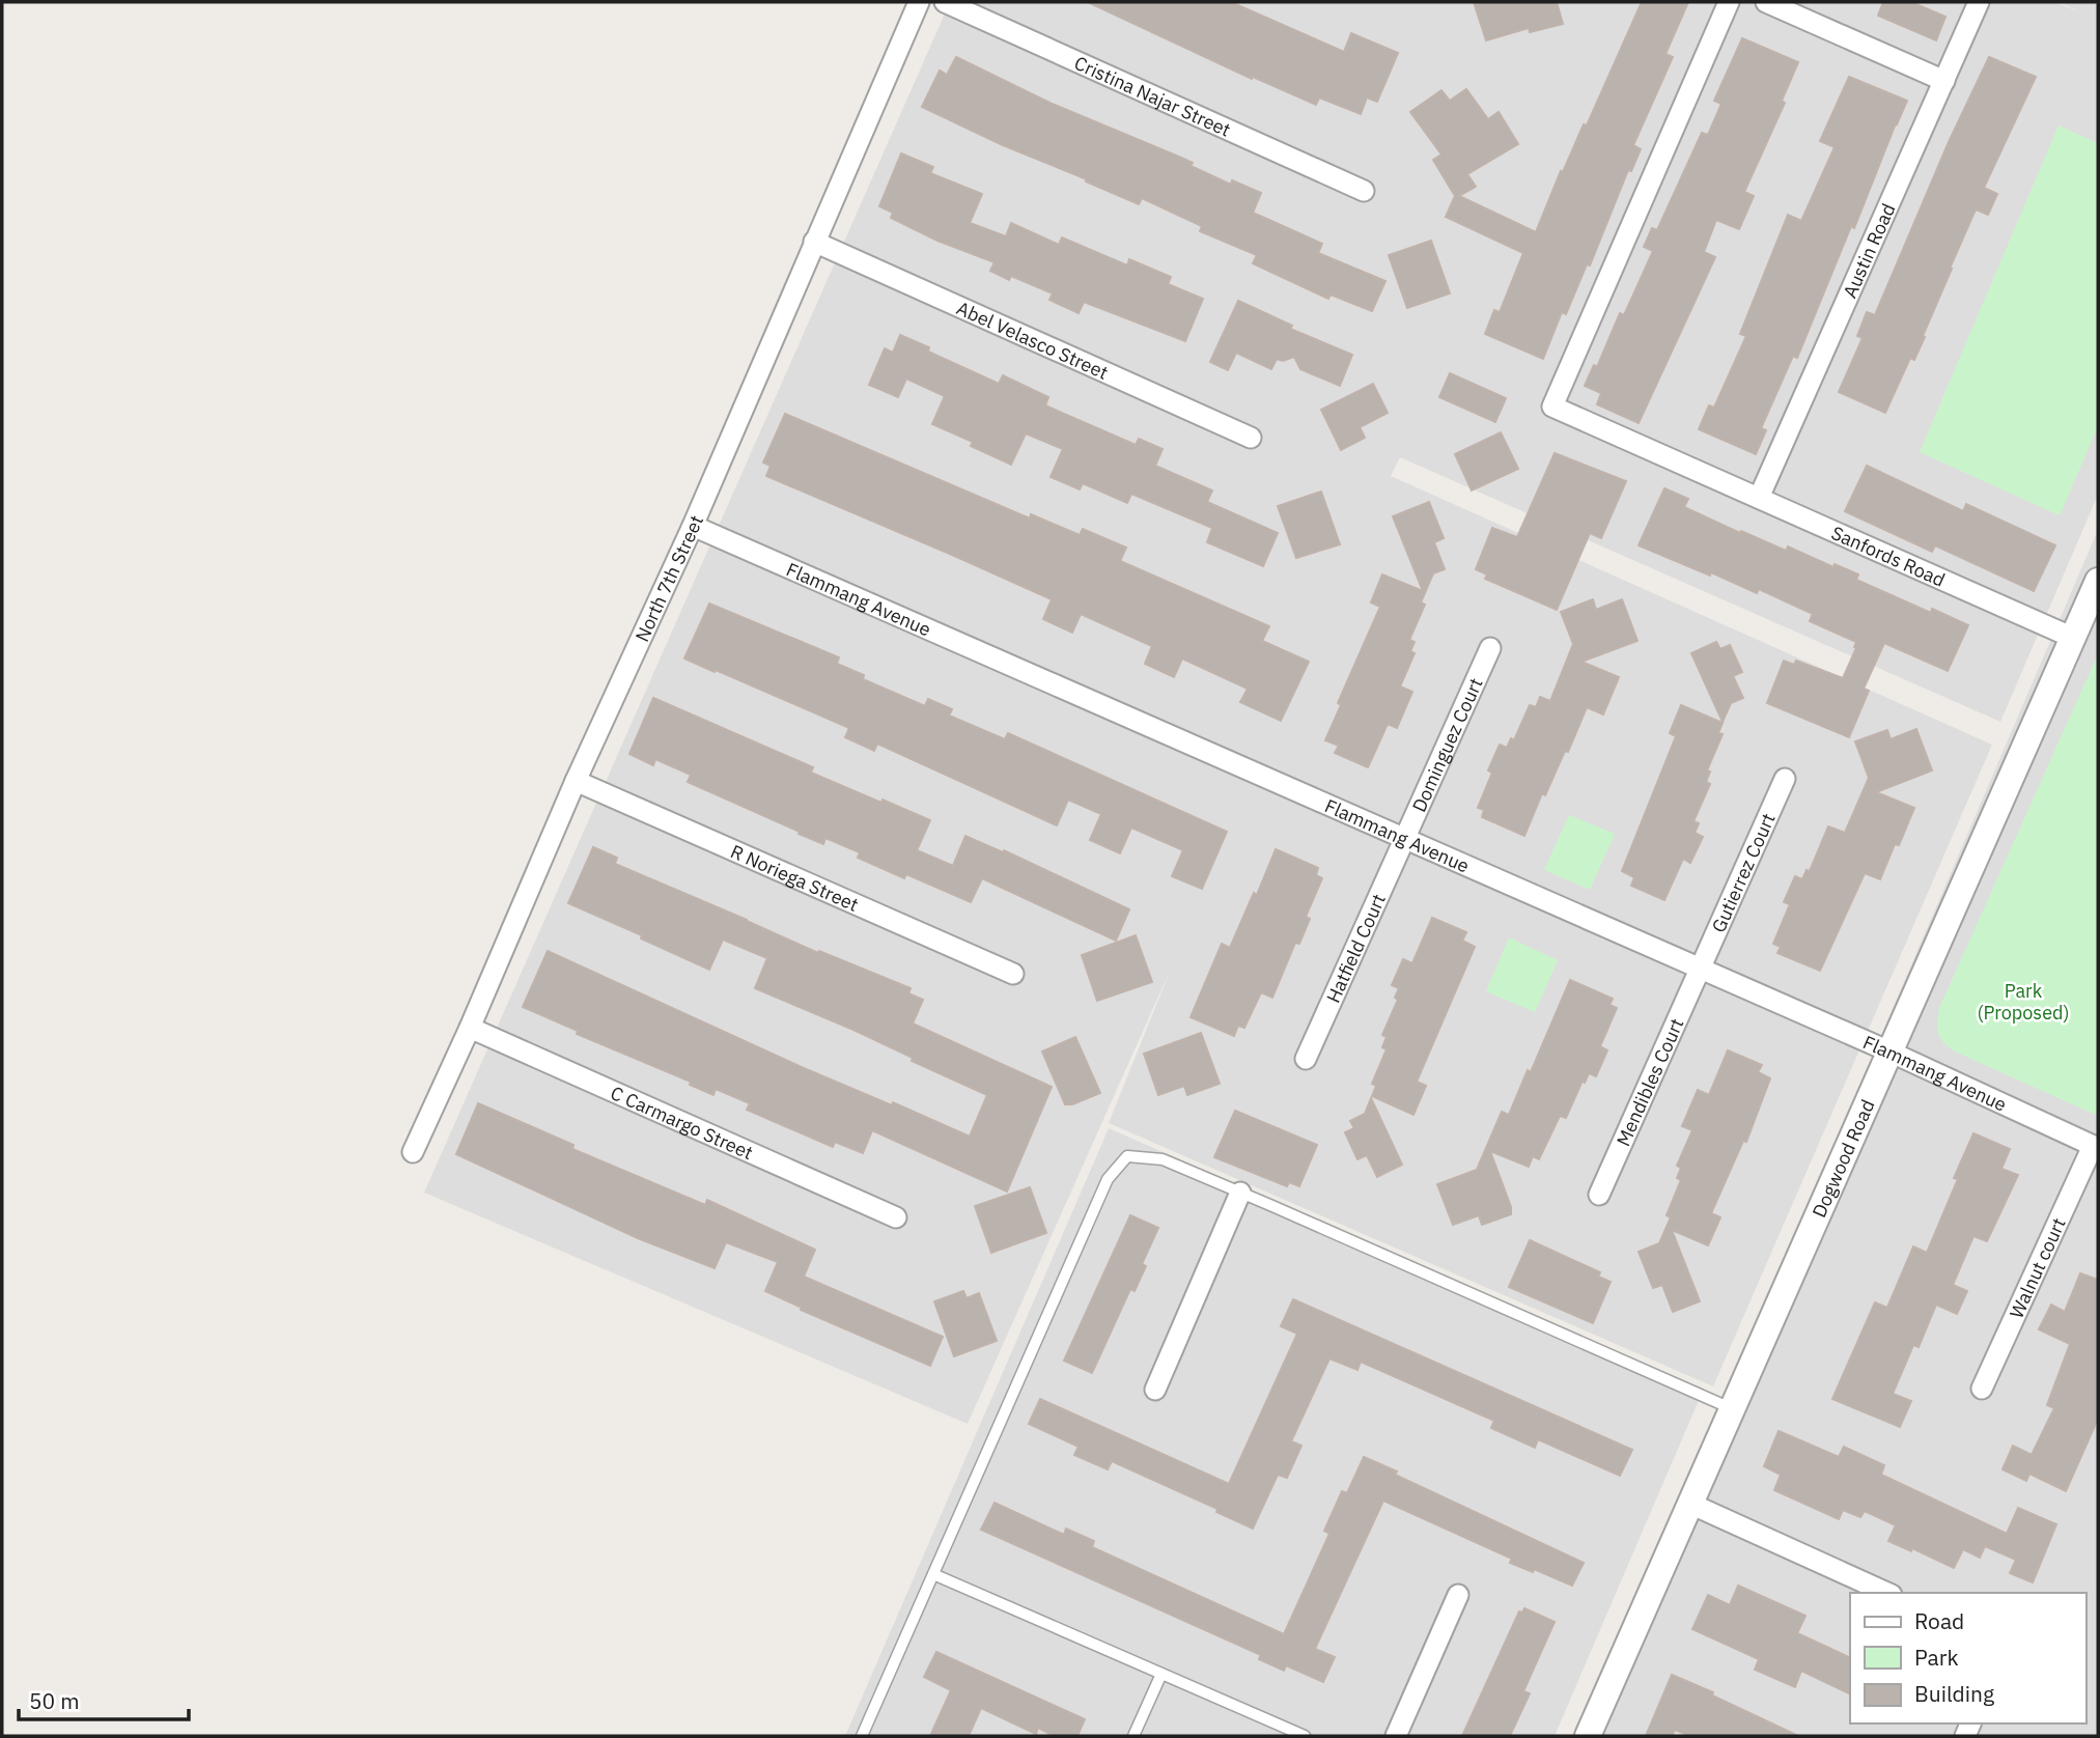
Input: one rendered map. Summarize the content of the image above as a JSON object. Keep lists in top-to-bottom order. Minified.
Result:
{"streets":{"street":["Cristina Najar Street","Austin Road","Abel Velasco Street","Sanfords Road","North 7th Street","Flammang Avenue","Dominguez Court","Gutierrez Court","R Noriega Street","Hatfield Court","Mendibles Court","C Carmargo Street","Dogwood Road","Walnut court"]},"crossings":[["Austin Road","Sanfords Road"],["Abel Velasco Street","North 7th Street"],["Sanfords Road","Dogwood Road"],["North 7th Street","Flammang Avenue"],["North 7th Street","R Noriega Street"],["North 7th Street","C Carmargo Street"],["Flammang Avenue","Dominguez Court"],["Flammang Avenue","Gutierrez Court"],["Flammang Avenue","Hatfield Court"],["Flammang Avenue","Mendibles Court"],["Flammang Avenue","Dogwood Road"],["Flammang Avenue","Walnut court"],["Dominguez Court","Hatfield Court"],["Gutierrez Court","Mendibles Court"]],"parks":["Park (Proposed)"],"legend":["Road","Park","Building"],"scale_bar":"50 m"}
